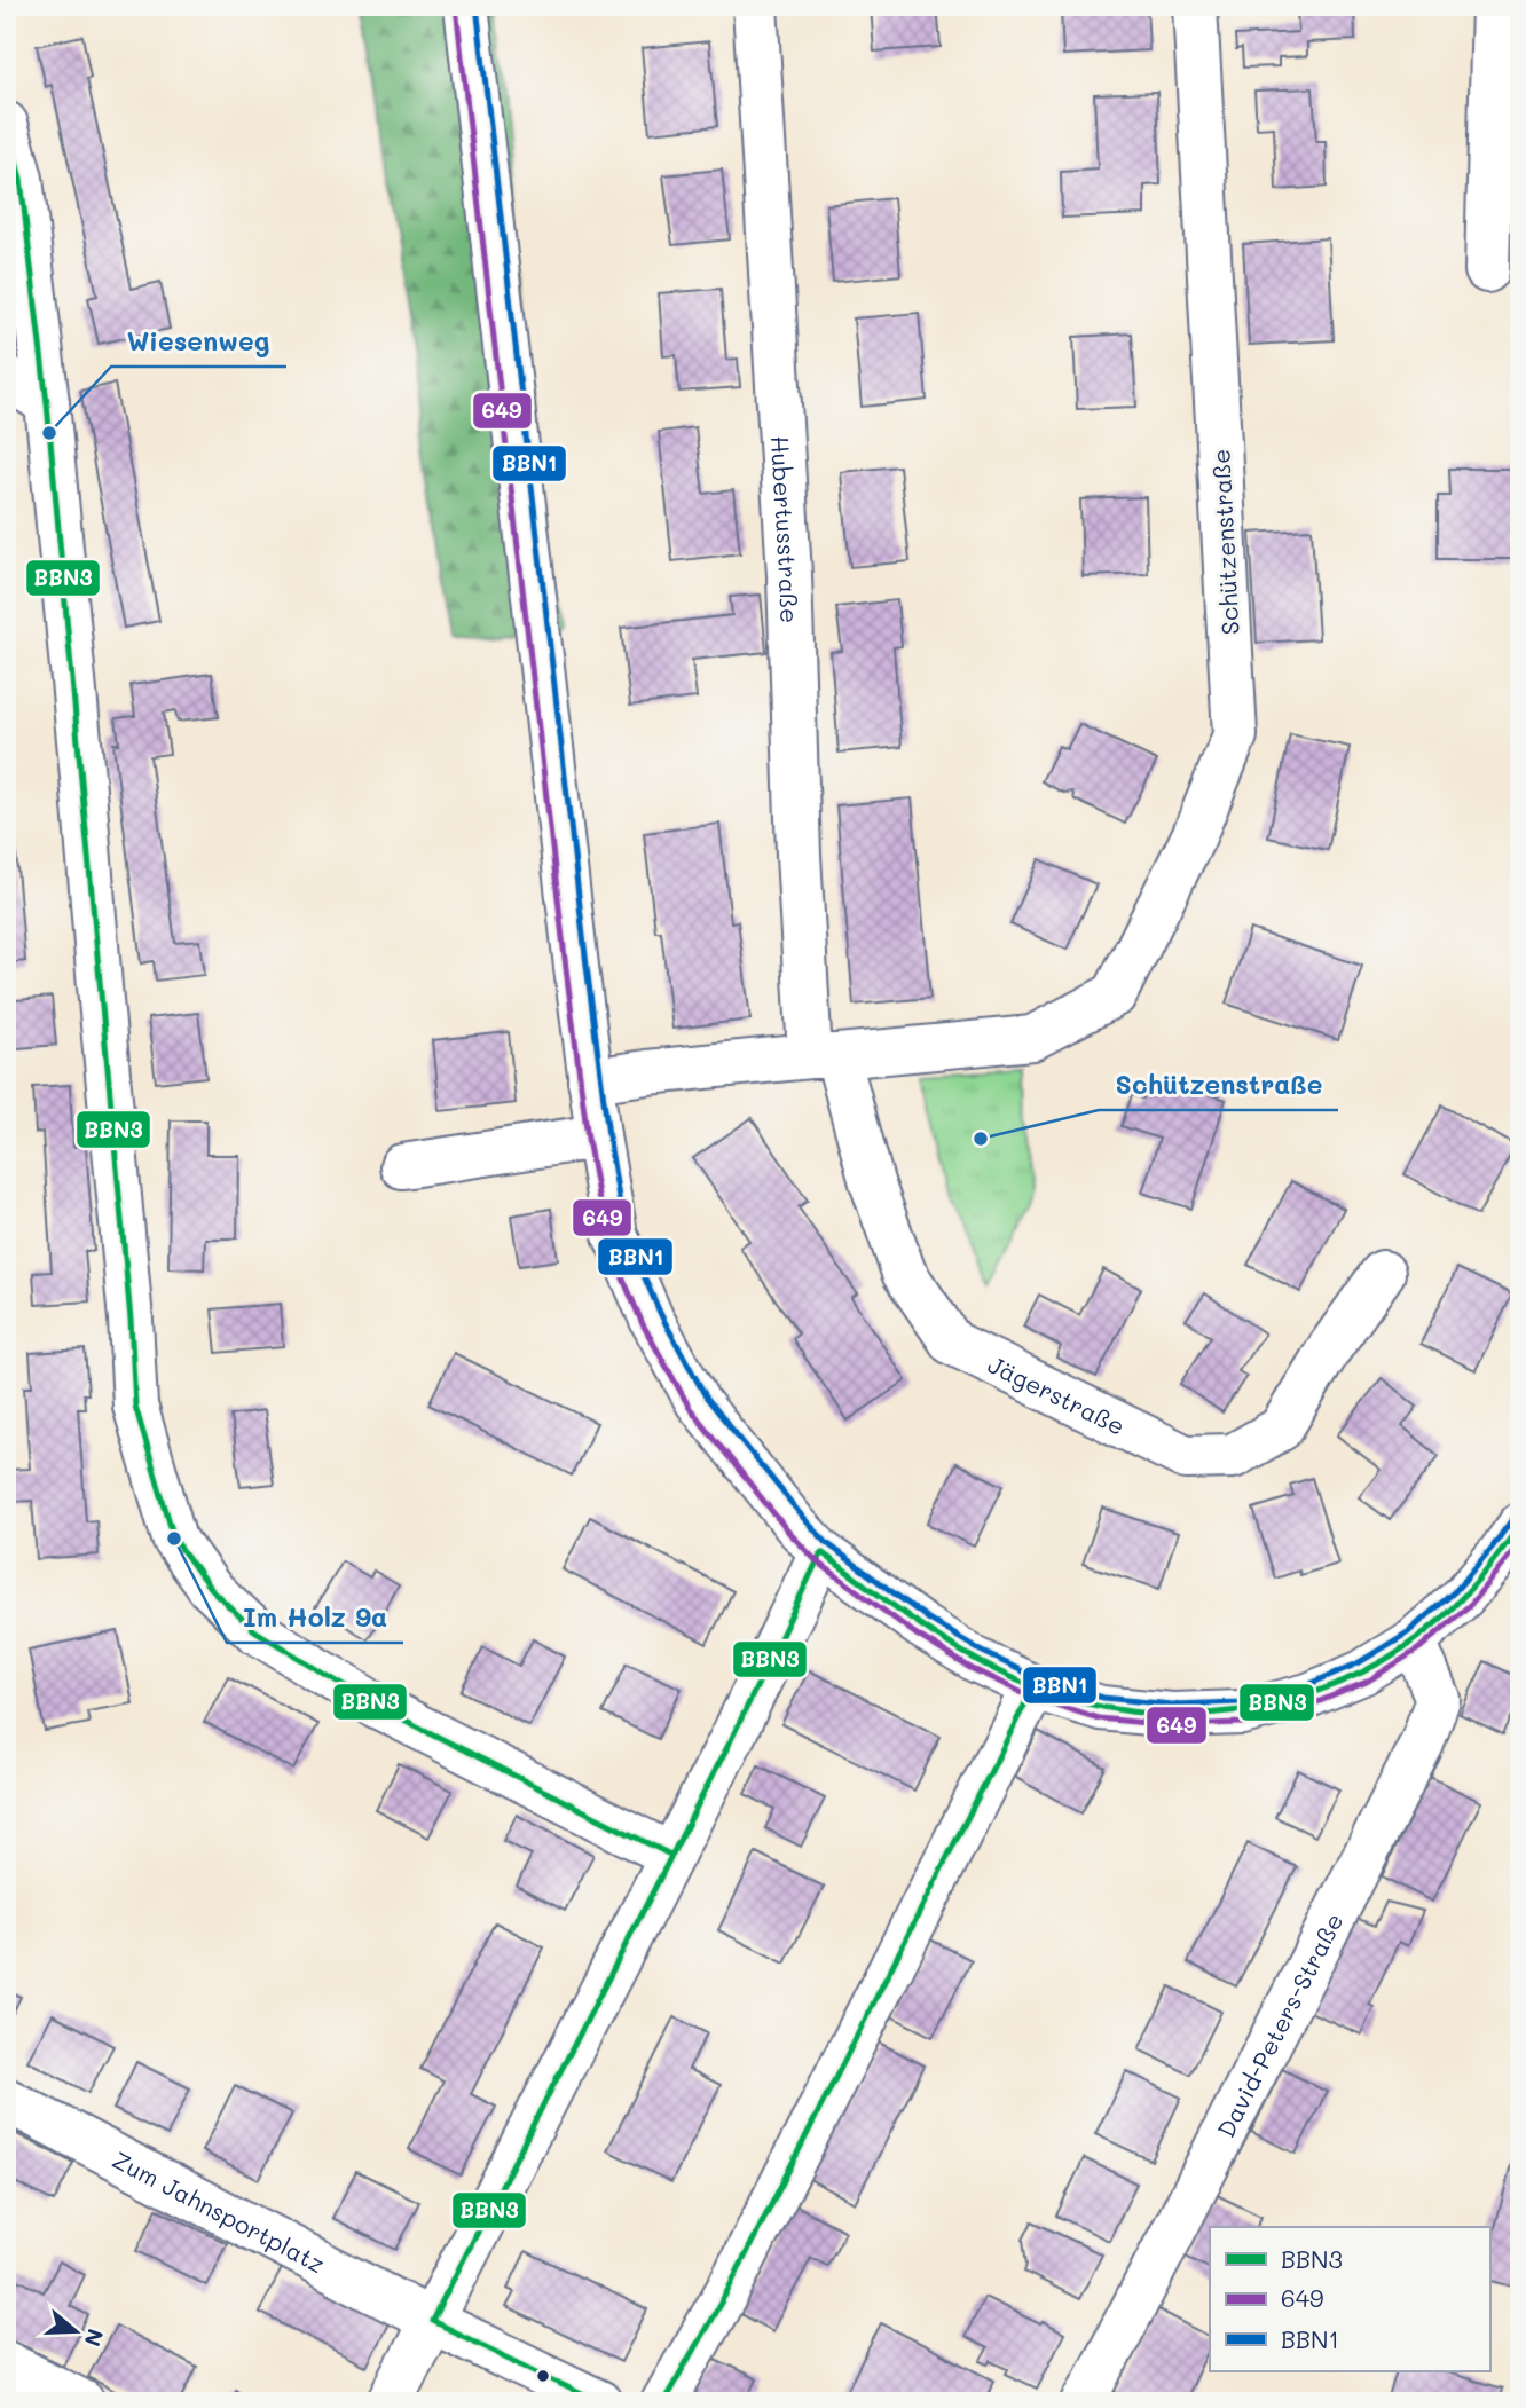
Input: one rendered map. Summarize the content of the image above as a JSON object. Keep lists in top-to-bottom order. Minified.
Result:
{"streets":{"street":["Hubertusstraße","Schützenstraße","Jägerstraße","David-Peters-Straße","Zum Jahnsportplatz"]},"crossings":[["Hubertusstraße","Schützenstraße"],["Hubertusstraße","Jägerstraße"],["Schützenstraße","Jägerstraße"]],"places":["Wiesenweg","Schützenstraße","Im Holz 9a"],"lines":["transit line BBN1","transit line 649","transit line BBN3"],"legend":["BBN3","649","BBN1"],"north":"right"}
